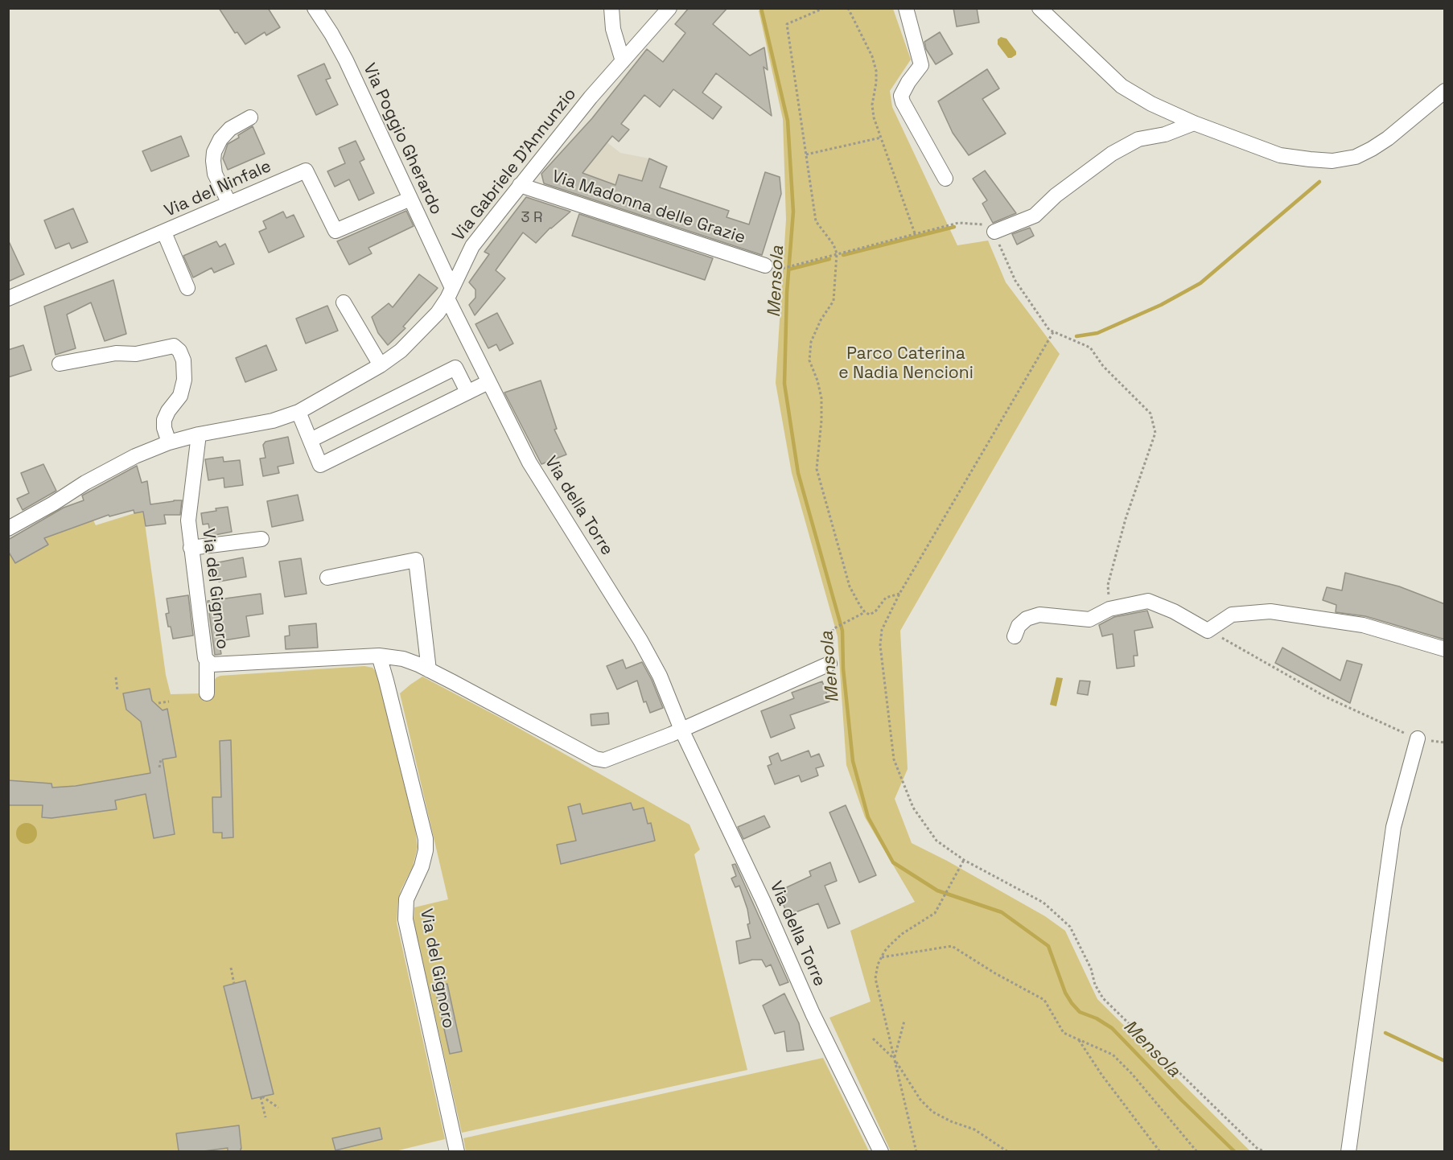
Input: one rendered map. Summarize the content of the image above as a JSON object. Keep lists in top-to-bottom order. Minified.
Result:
{"streets":{"street":["Via Poggio Gherardo","Via Gabriele D'Annunzio","Via del Ninfale","Via Madonna delle Grazie","Via della Torre","Via del Gignoro"]},"crossings":[["Via Poggio Gherardo","Via Gabriele D'Annunzio"],["Via Poggio Gherardo","Via del Ninfale"],["Via Poggio Gherardo","Via della Torre"],["Via Gabriele D'Annunzio","Via Madonna delle Grazie"],["Via Gabriele D'Annunzio","Via della Torre"],["Via Gabriele D'Annunzio","Via del Gignoro"],["Via della Torre","Via del Gignoro"]],"water":["Mensola"],"parks":["Parco Caterina e Nadia Nencioni"],"house_numbers":["3 R"]}
